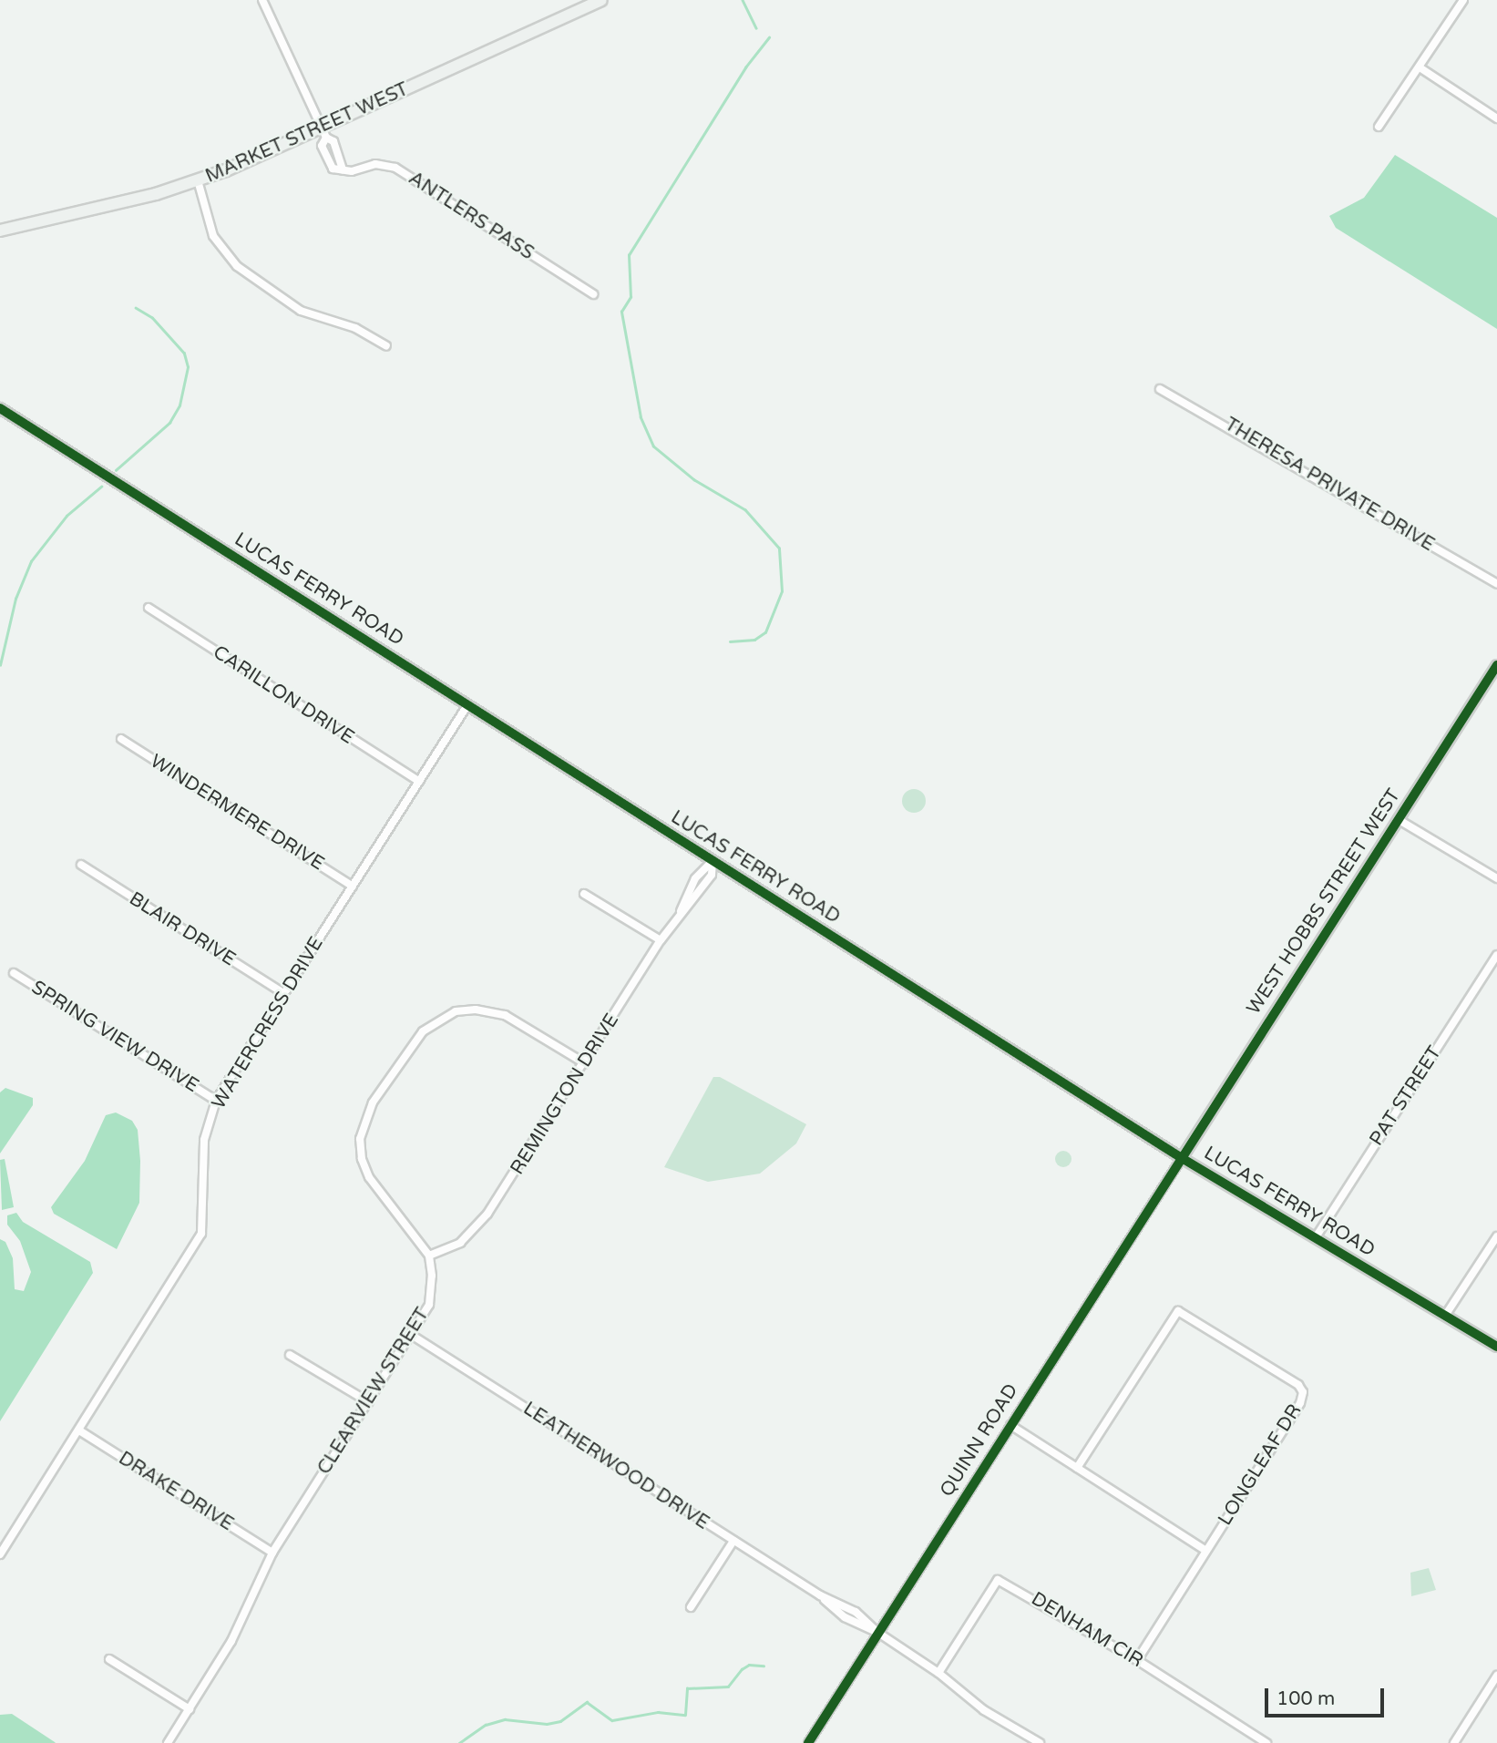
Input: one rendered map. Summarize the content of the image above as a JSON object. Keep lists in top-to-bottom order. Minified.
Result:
{"streets":{"main road":["MARKET STREET WEST"],"street":["ANTLERS PASS","THERESA PRIVATE DRIVE","LUCAS FERRY ROAD","CARILLON DRIVE","WINDERMERE DRIVE","WEST HOBBS STREET WEST","BLAIR DRIVE","WATERCRESS DRIVE","SPRING VIEW DRIVE","REMINGTON DRIVE","PAT STREET","CLEARVIEW STREET","QUINN ROAD","LONGLEAF DR","LEATHERWOOD DRIVE","DRAKE DRIVE","DENHAM CIR"]},"crossings":[["LUCAS FERRY ROAD","WEST HOBBS STREET WEST"],["LUCAS FERRY ROAD","WATERCRESS DRIVE"],["LUCAS FERRY ROAD","REMINGTON DRIVE"],["LUCAS FERRY ROAD","PAT STREET"],["LUCAS FERRY ROAD","QUINN ROAD"],["CARILLON DRIVE","WATERCRESS DRIVE"],["WINDERMERE DRIVE","WATERCRESS DRIVE"],["WEST HOBBS STREET WEST","QUINN ROAD"],["BLAIR DRIVE","WATERCRESS DRIVE"],["WATERCRESS DRIVE","SPRING VIEW DRIVE"],["WATERCRESS DRIVE","DRAKE DRIVE"],["REMINGTON DRIVE","CLEARVIEW STREET"],["CLEARVIEW STREET","LEATHERWOOD DRIVE"],["CLEARVIEW STREET","DRAKE DRIVE"],["QUINN ROAD","LEATHERWOOD DRIVE"],["LONGLEAF DR","DENHAM CIR"]],"scale_bar":"100 m"}
